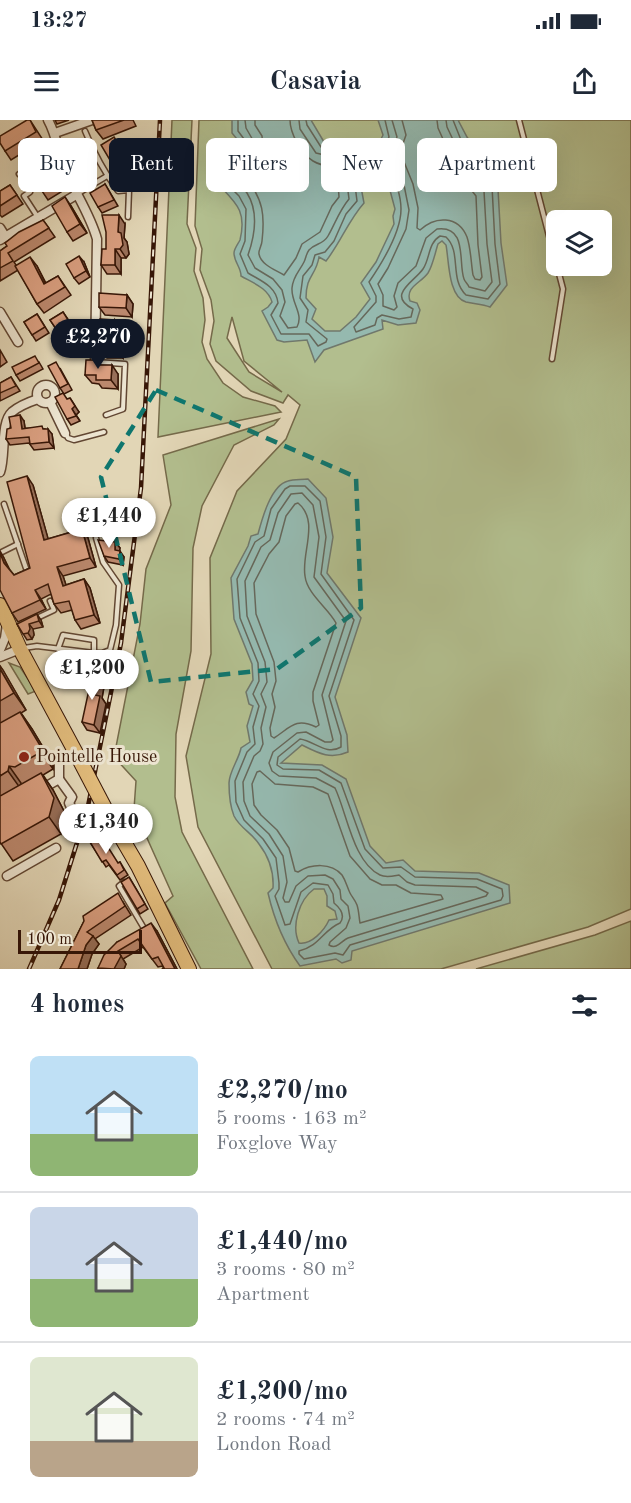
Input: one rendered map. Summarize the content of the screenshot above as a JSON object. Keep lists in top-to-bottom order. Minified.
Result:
{"places":["Pointelle House"],"scale_bar":"100 m","page":{"status":"13:27","header":"Casavia","chip":["Buy","Rent","Filters","New","Apartment"],"price":["£2,270","£1,440","£1,200","£1,340"],"scale":"100 m","heading":"4 homes","list":[{"name":"£2,270/mo","note":"5 rooms · 163 m² · Foxglove Way"},{"name":"£1,440/mo","note":"3 rooms · 80 m² · Apartment"},{"name":"£1,200/mo","note":"2 rooms · 74 m² · London Road"}]}}
